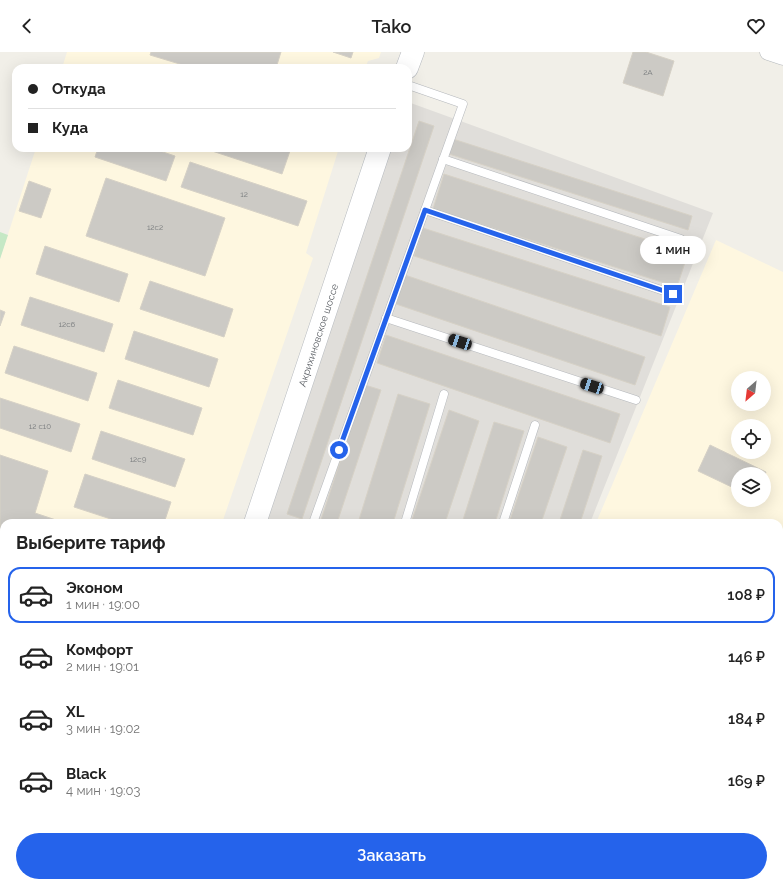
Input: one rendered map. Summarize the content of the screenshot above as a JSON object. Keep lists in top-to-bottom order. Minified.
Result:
{"streets":{"main road":["Акрихиновское шоссе"]},"house_numbers":["2А","12","12с2","12с6","12 с10","12с9"],"north":"bottom left","page":{"header":"Tako","banner":["Откуда","Куда"],"bubble":"1 мин","heading":"Выберите тариф","list":[{"name":"Эконом","note":"1 мин · 19:00","value":"108 ₽"},{"name":"Комфорт","note":"2 мин · 19:01","value":"146 ₽"},{"name":"XL","note":"3 мин · 19:02","value":"184 ₽"},{"name":"Black","note":"4 мин · 19:03","value":"169 ₽"}],"buttons":"Заказать"}}
